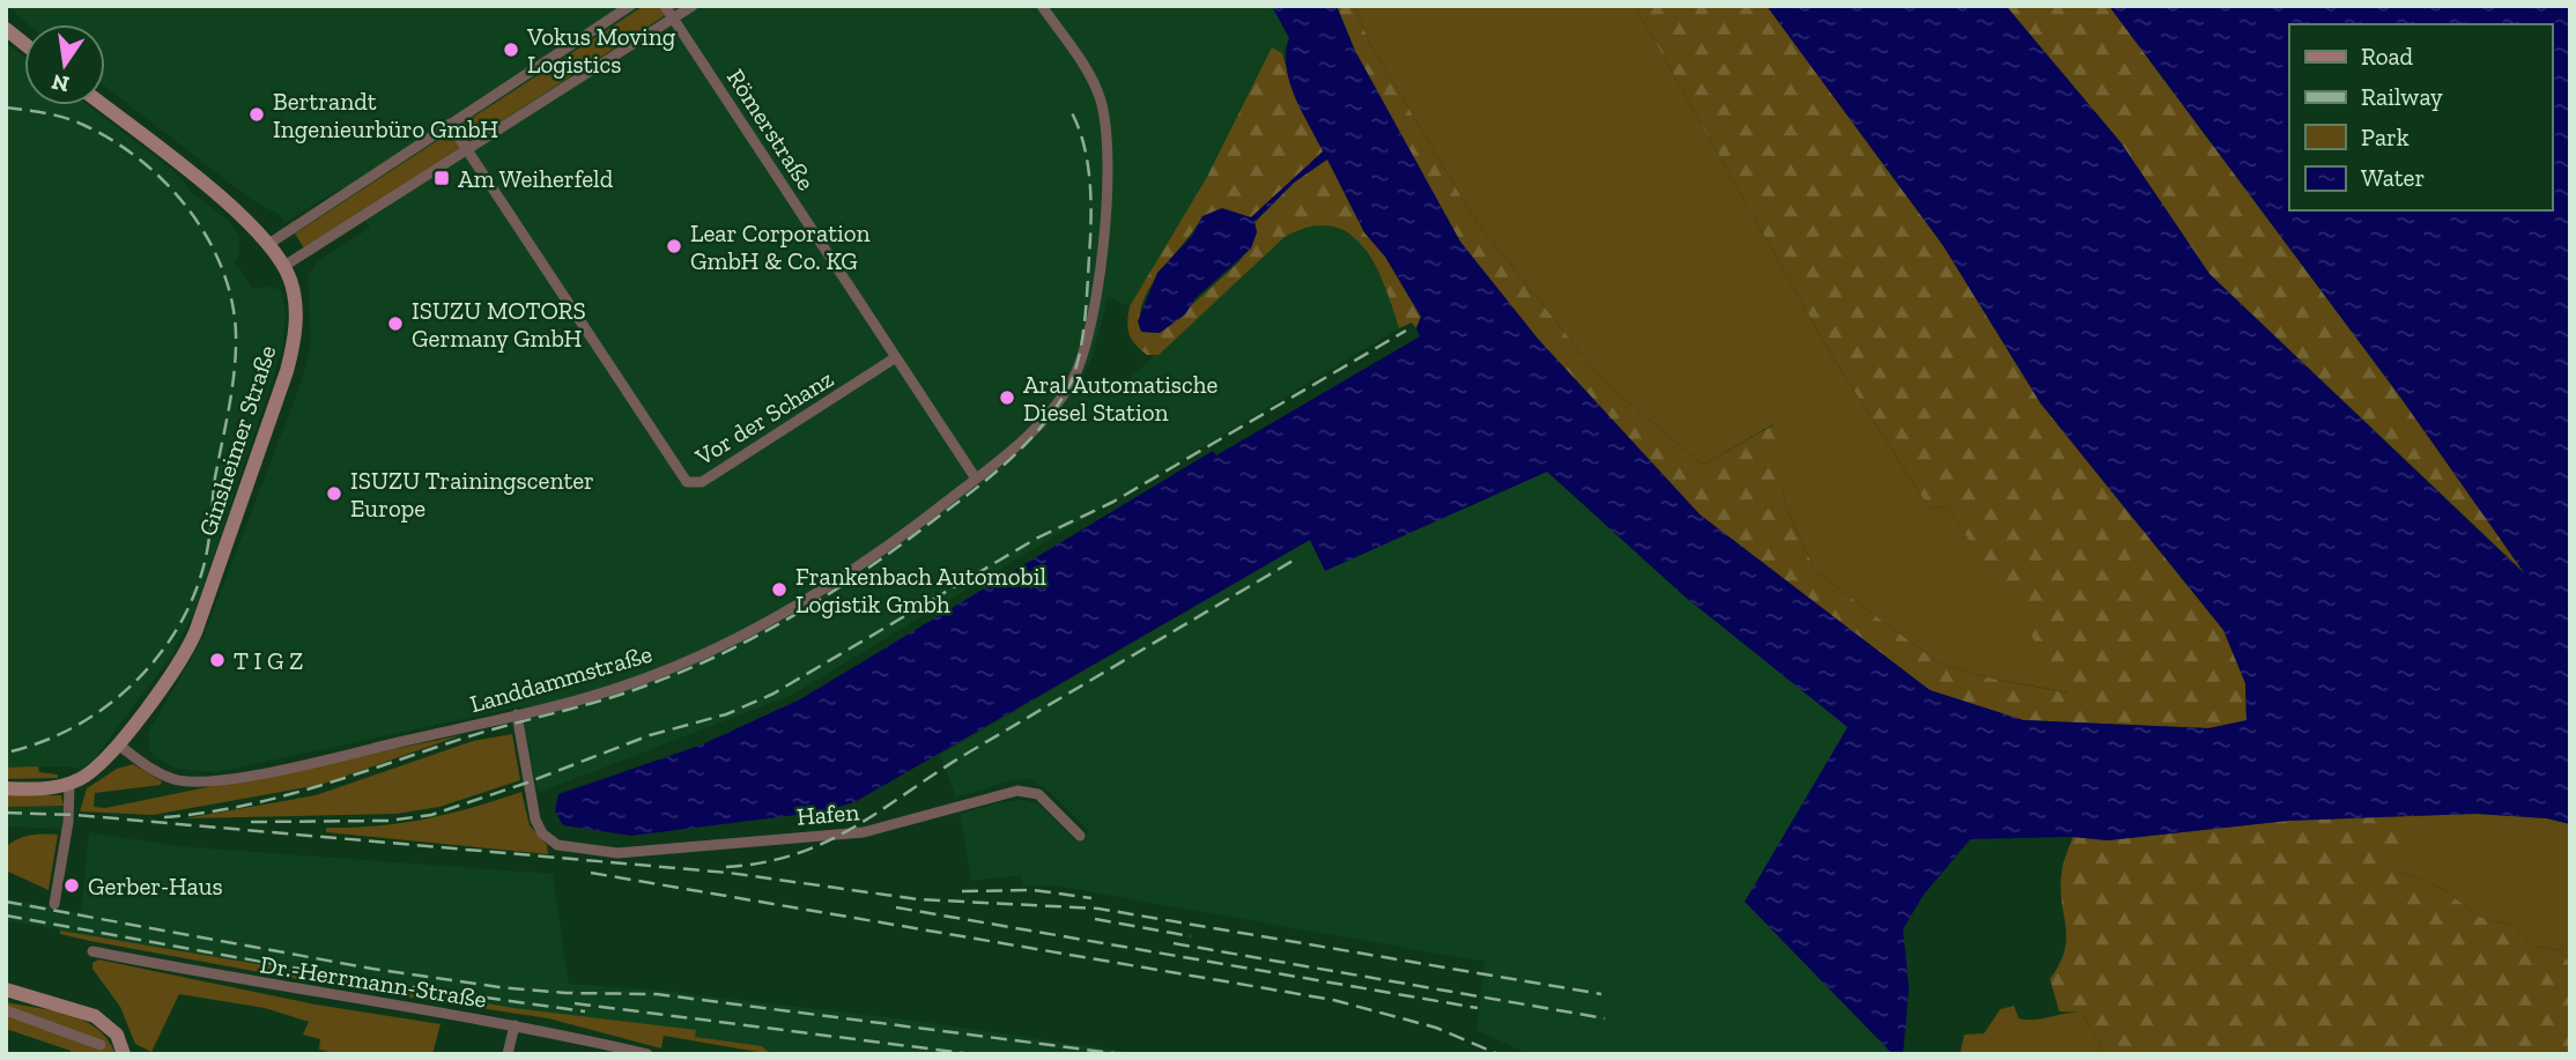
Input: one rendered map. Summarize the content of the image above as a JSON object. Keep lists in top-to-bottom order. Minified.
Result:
{"streets":{"main road":["Ginsheimer Straße"],"street":["Römerstraße","Vor der Schanz","Landdammstraße","Hafen","Dr.-Herrmann-Straße"]},"crossings":[["Römerstraße","Vor der Schanz"],["Römerstraße","Landdammstraße"],["Ginsheimer Straße","Landdammstraße"],["Landdammstraße","Hafen"]],"places":{"other":["Vokus Moving Logistics","Bertrandt Ingenieurbüro GmbH","Lear Corporation GmbH & Co. KG","ISUZU MOTORS Germany GmbH","Aral Automatische Diesel Station","ISUZU Trainingscenter Europe","Frankenbach Automobil Logistik Gmbh","T I G Z","Gerber-Haus"],"transit":["Am Weiherfeld"]},"legend":["Road","Railway","Park","Water"],"north":"bottom"}
